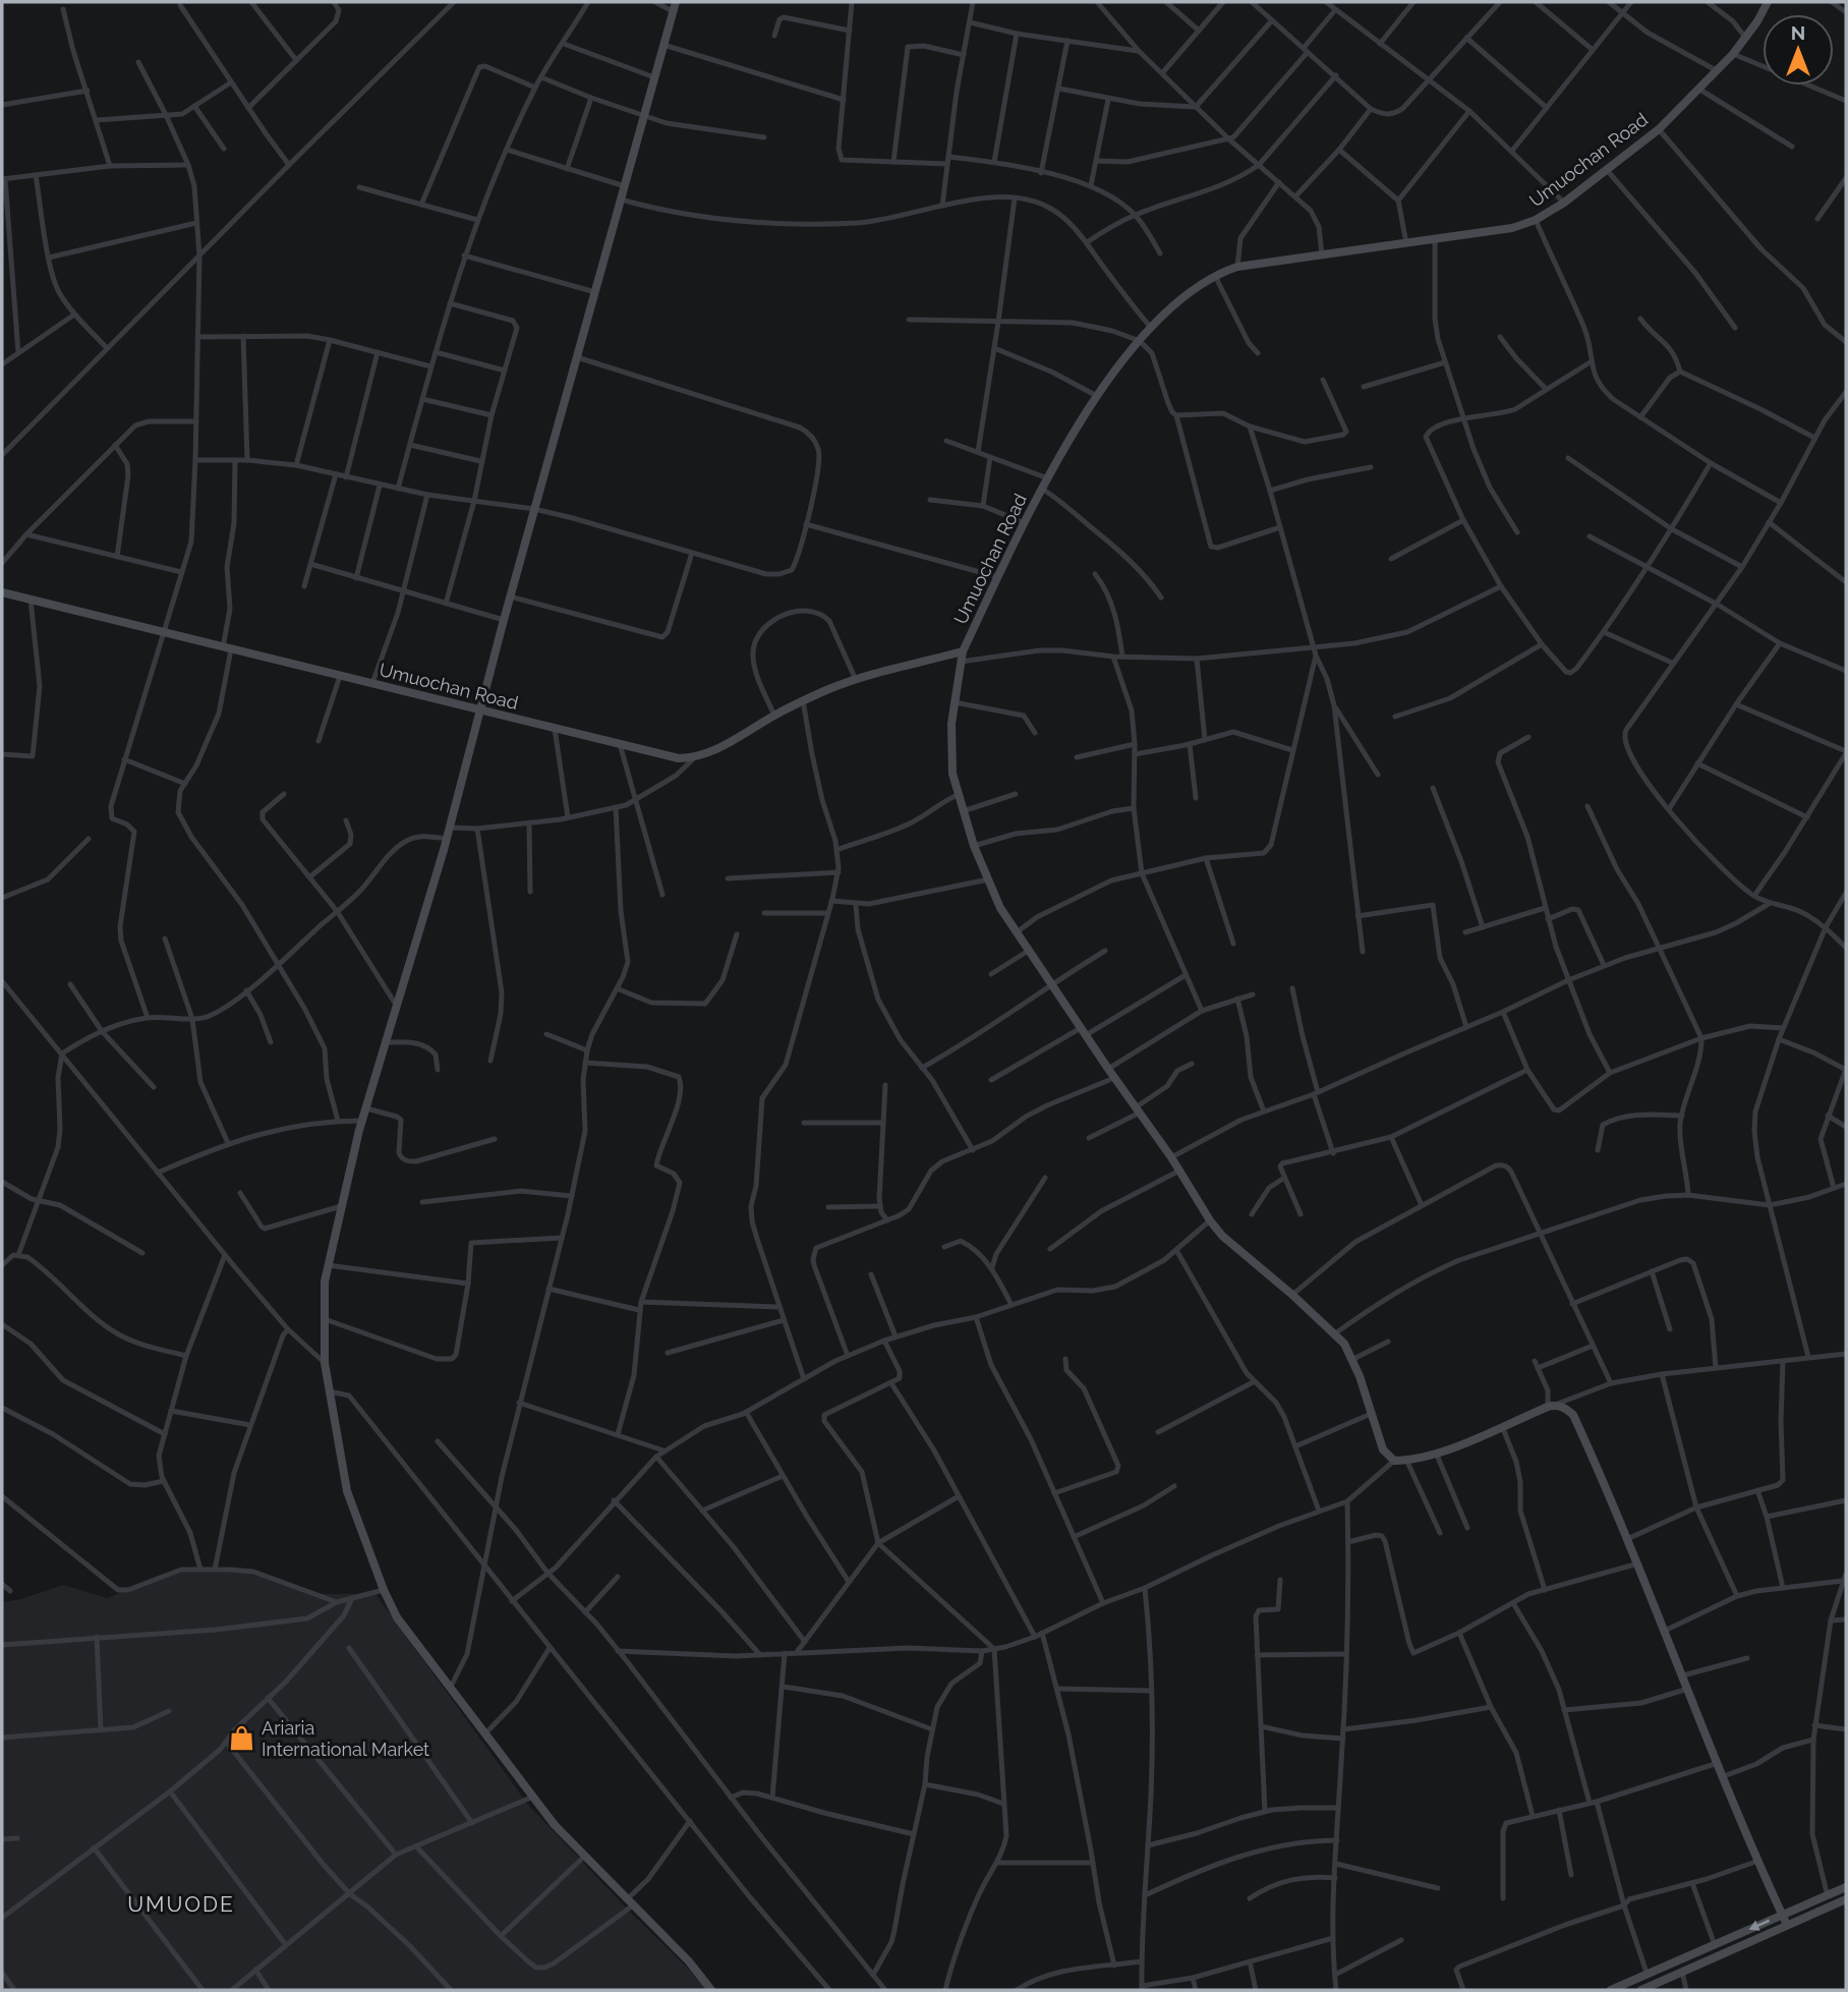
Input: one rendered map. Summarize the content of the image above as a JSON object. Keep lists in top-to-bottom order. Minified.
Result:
{"streets":{"street":["Umuochan Road"]},"districts":["UMUODE"],"places":{"shop":["Ariaria International Market"]},"north":"top"}
